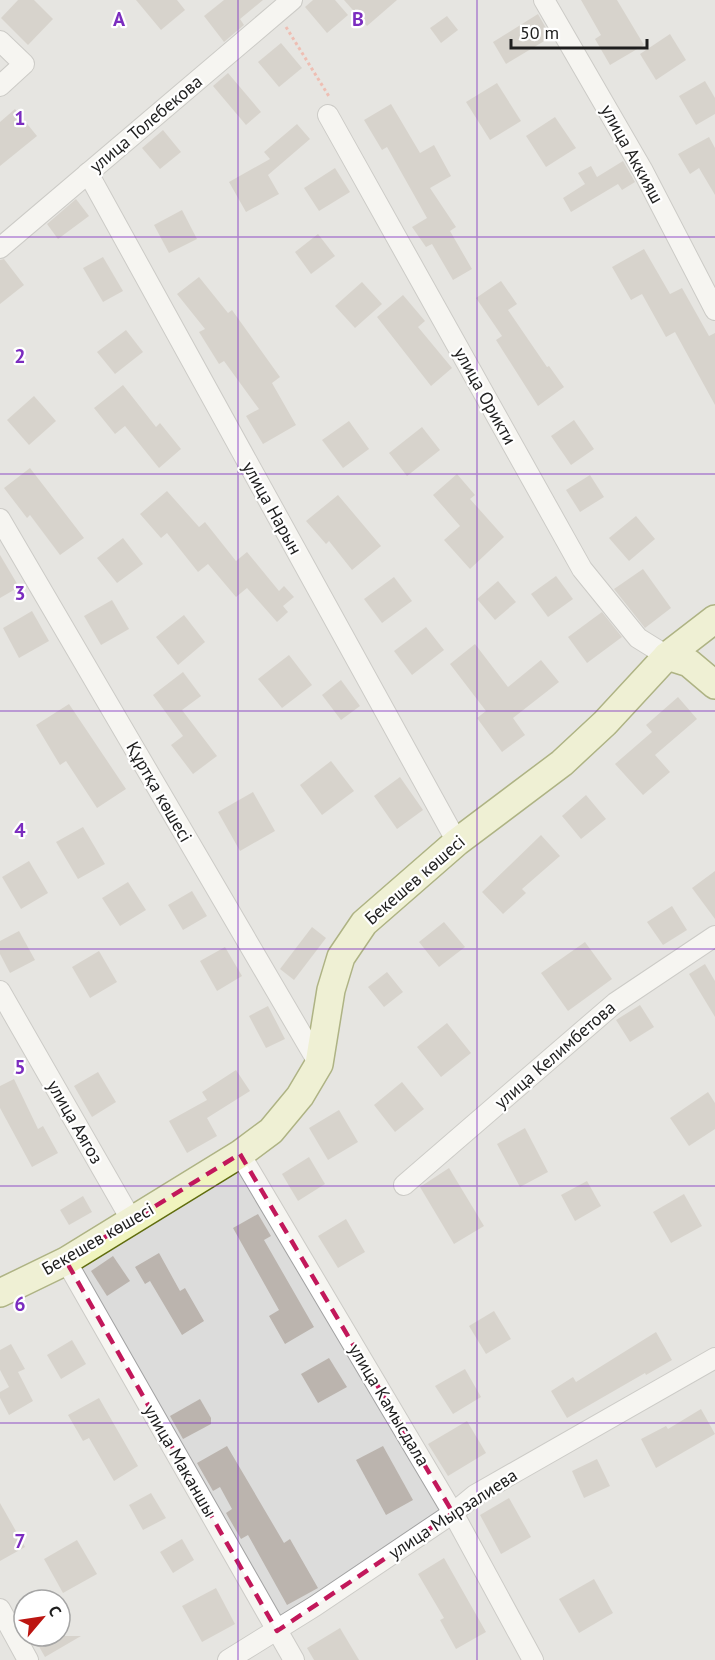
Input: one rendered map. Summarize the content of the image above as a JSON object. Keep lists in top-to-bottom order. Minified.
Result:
{"streets":{"main road":["Бекешев көшесі"],"street":["улица Толебекова","улица Аккияш","улица Орикти","улица Нарын","Құртқа көшесі","улица Келимбетова","улица Аягоз","улица Камысдала","улица Маканшы","улица Мырзалиева"]},"crossings":[["улица Толебекова","улица Нарын"],["улица Орикти","Бекешев көшесі"],["улица Нарын","Бекешев көшесі"],["Құртқа көшесі","Бекешев көшесі"],["Бекешев көшесі","улица Аягоз"],["Бекешев көшесі","улица Камысдала"],["Бекешев көшесі","улица Маканшы"],["улица Камысдала","улица Мырзалиева"],["улица Маканшы","улица Мырзалиева"]],"scale_bar":"50 m","north":"top right","grid":{"columns":["A","B"],"rows":["1","2","3","4","5","6","7"]}}
